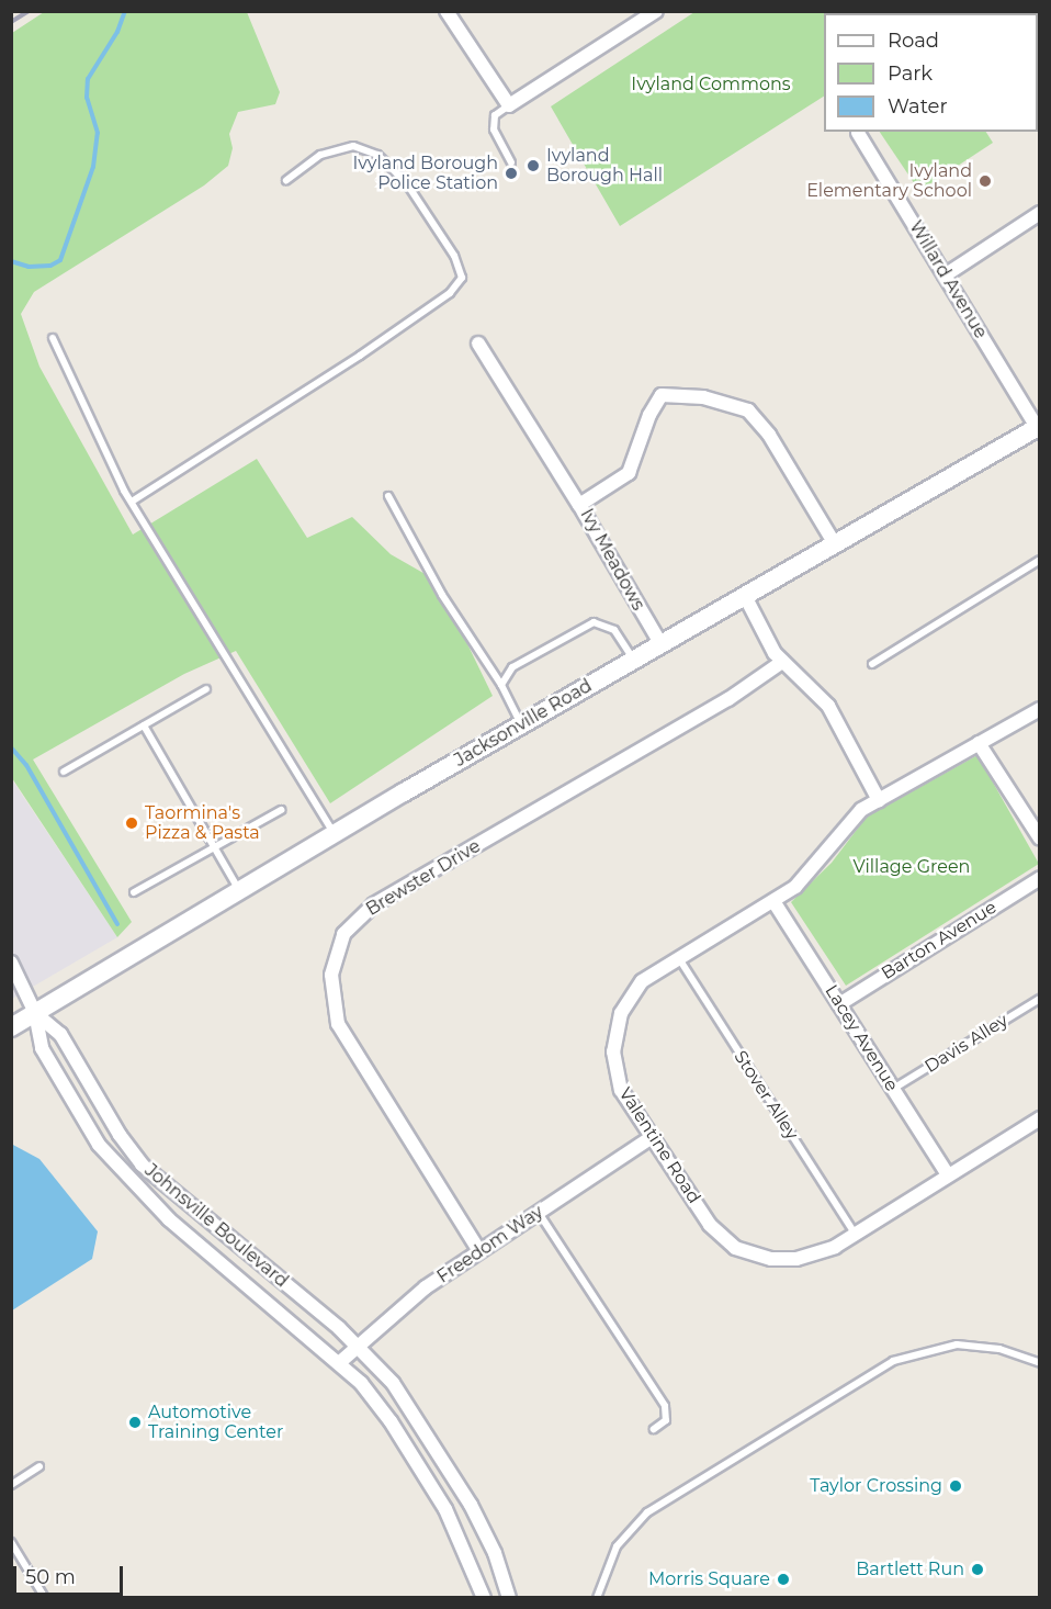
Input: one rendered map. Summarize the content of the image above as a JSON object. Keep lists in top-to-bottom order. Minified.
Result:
{"streets":{"main road":["Jacksonville Road"],"street":["Willard Avenue","Ivy Meadows","Brewster Drive","Barton Avenue","Lacey Avenue","Valentine Road","Johnsville Boulevard","Freedom Way"],"lane":["Davis Alley","Stover Alley"]},"crossings":[["Willard Avenue","Jacksonville Road"],["Ivy Meadows","Jacksonville Road"],["Jacksonville Road","Johnsville Boulevard"],["Brewster Drive","Freedom Way"],["Barton Avenue","Lacey Avenue"],["Lacey Avenue","Davis Alley"],["Lacey Avenue","Valentine Road"],["Stover Alley","Valentine Road"],["Valentine Road","Freedom Way"],["Johnsville Boulevard","Freedom Way"]],"parks":["Ivyland Commons","Village Green"],"places":["Ivyland Borough Hall","Ivyland Borough Police Station","Ivyland Elementary School","Taormina's Pizza & Pasta","Automotive Training Center","Taylor Crossing","Bartlett Run","Morris Square"],"legend":["Road","Park","Water"],"scale_bar":"50 m"}
